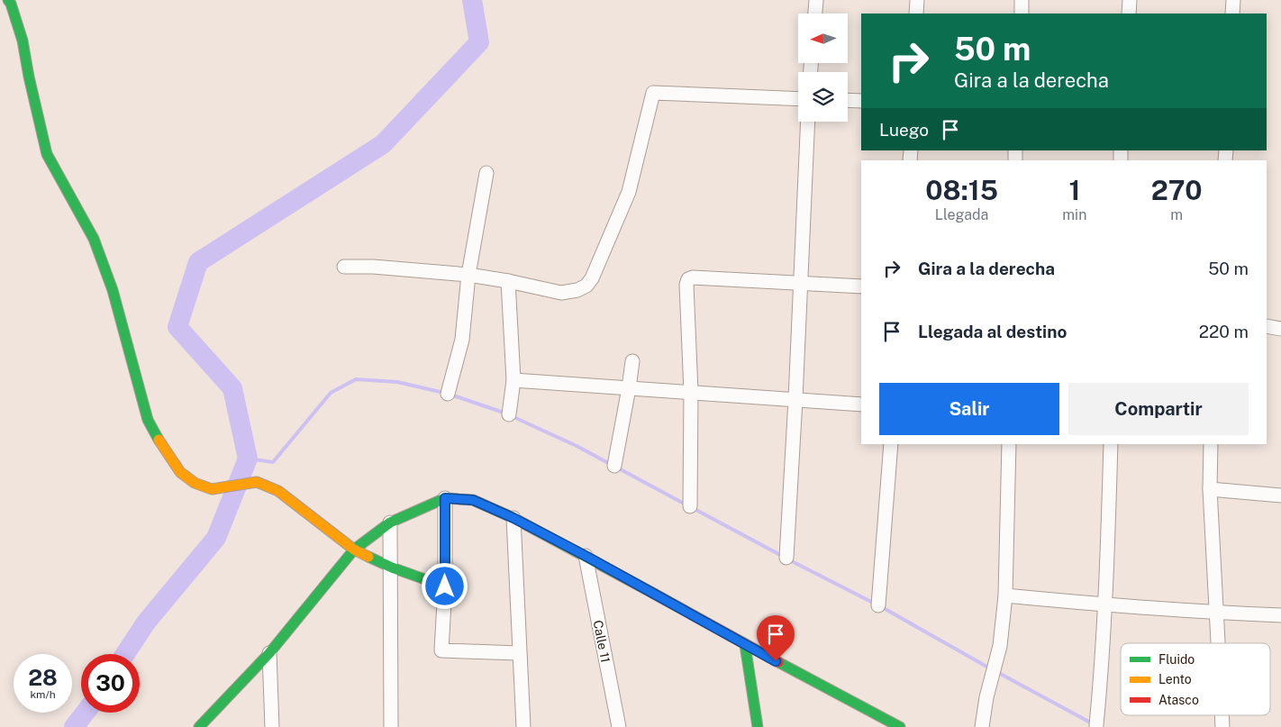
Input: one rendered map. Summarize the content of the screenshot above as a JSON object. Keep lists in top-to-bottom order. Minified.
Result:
{"streets":{"street":["Calle 11"]},"legend":["Fluido","Lento","Atasco"],"north":"left","page":{"turn":["50 m","Gira a la derecha"],"then":"Luego","eta":["08:15","Llegada","1","min","270","m"],"list":[{"name":"Gira a la derecha","value":"50 m"},{"name":"Llegada al destino","value":"220 m"}],"buttons":["Salir","Compartir"],"speed":"28 km/h","limit":"30"}}
